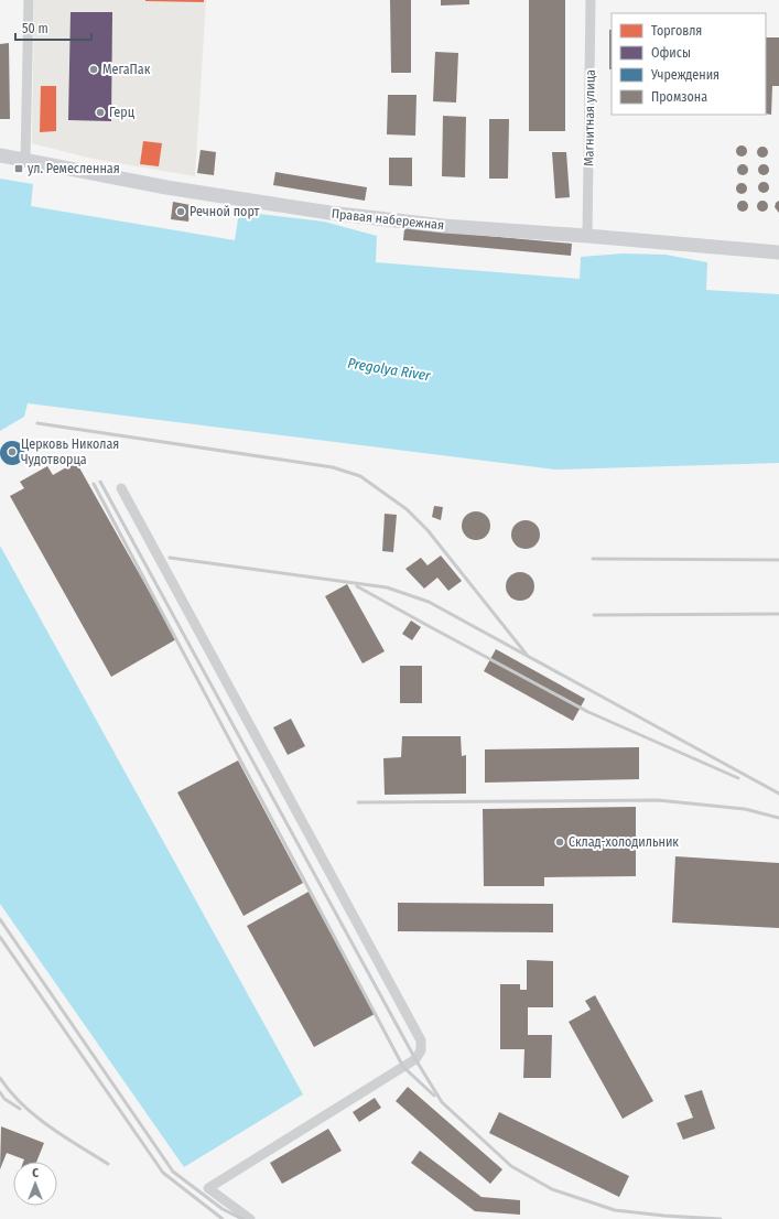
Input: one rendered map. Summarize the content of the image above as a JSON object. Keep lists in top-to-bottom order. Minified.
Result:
{"streets":{"main road":["Правая набережная"],"street":["Магнитная улица"]},"crossings":[["Магнитная улица","Правая набережная"]],"water":["Pregolya River"],"places":{"other":["МегаПак","Герц","Речной порт","Церковь Николая Чудотворца","Склад-холодильник"],"transit":["ул. Ремесленная"]},"legend":["Торговля","Офисы","Учреждения","Промзона"],"scale_bar":"50 m","north":"top"}
